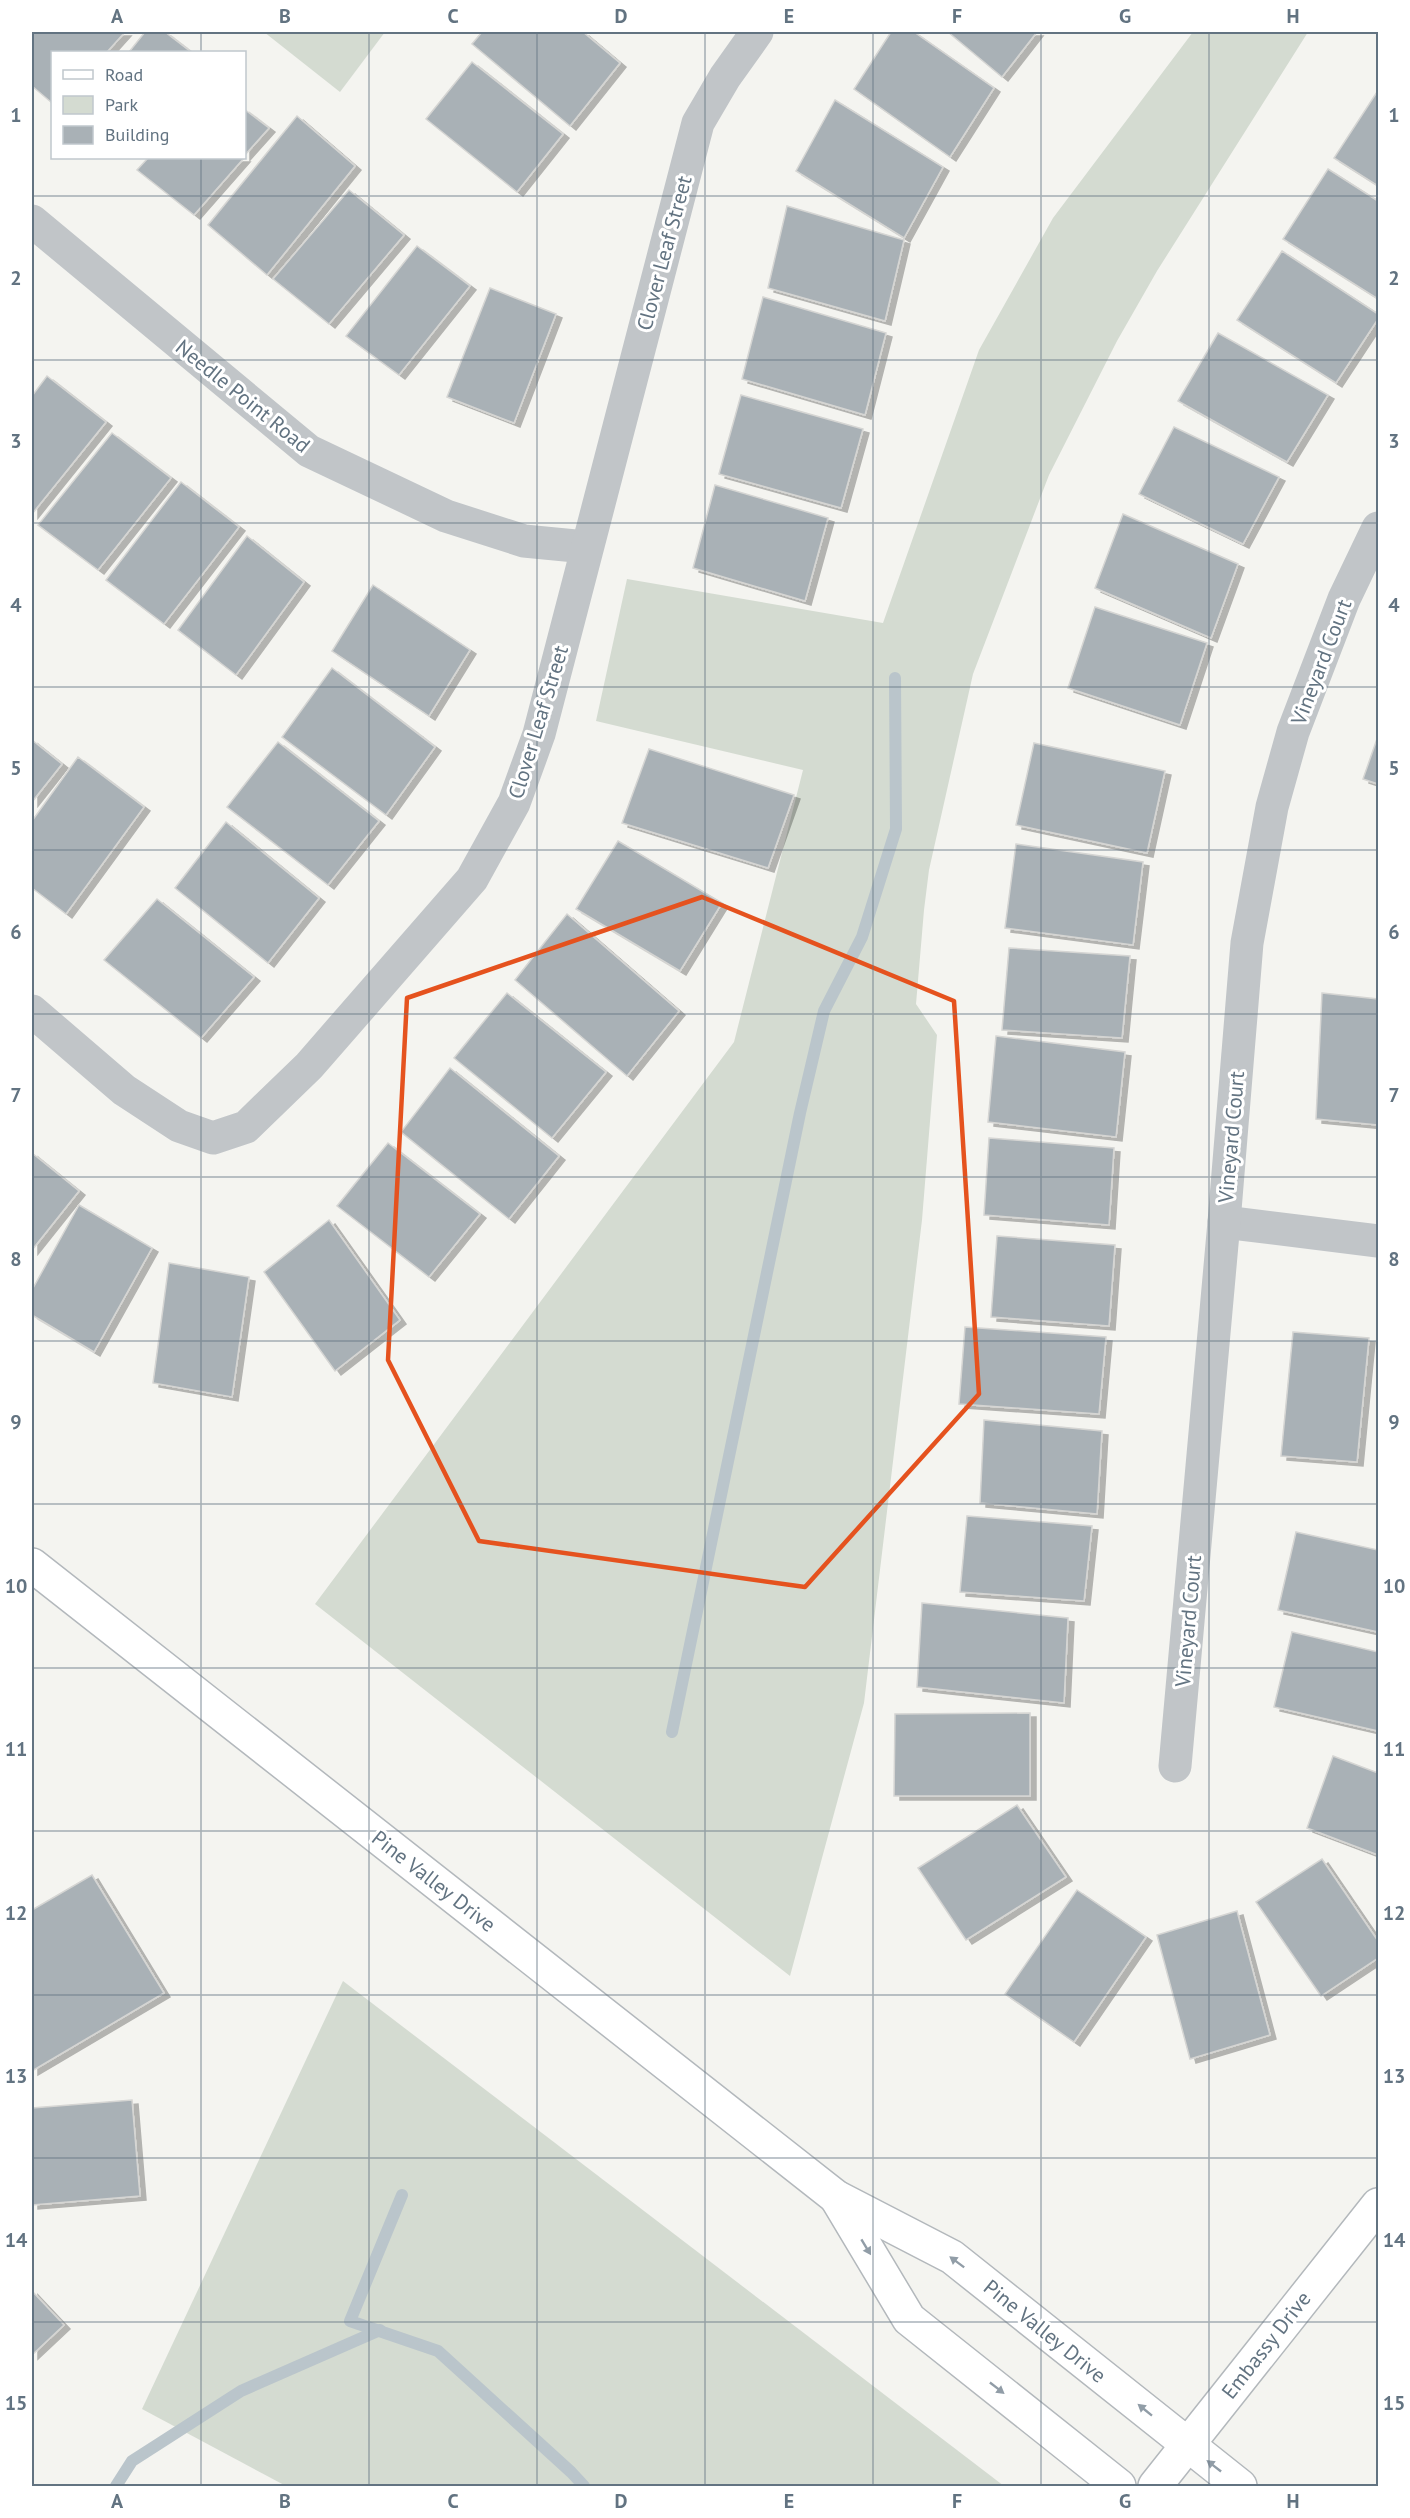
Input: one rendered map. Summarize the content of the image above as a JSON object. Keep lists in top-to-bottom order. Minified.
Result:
{"streets":{"main road":["Pine Valley Drive","Embassy Drive"],"street":["Clover Leaf Street","Needle Point Road","Vineyard Court"]},"crossings":[["Clover Leaf Street","Needle Point Road"],["Pine Valley Drive","Embassy Drive"]],"legend":["Road","Park","Building"],"grid":{"columns":["A","B","C","D","E","F","G","H"],"rows":["1","2","3","4","5","6","7","8","9","10","11","12","13","14","15"]}}
